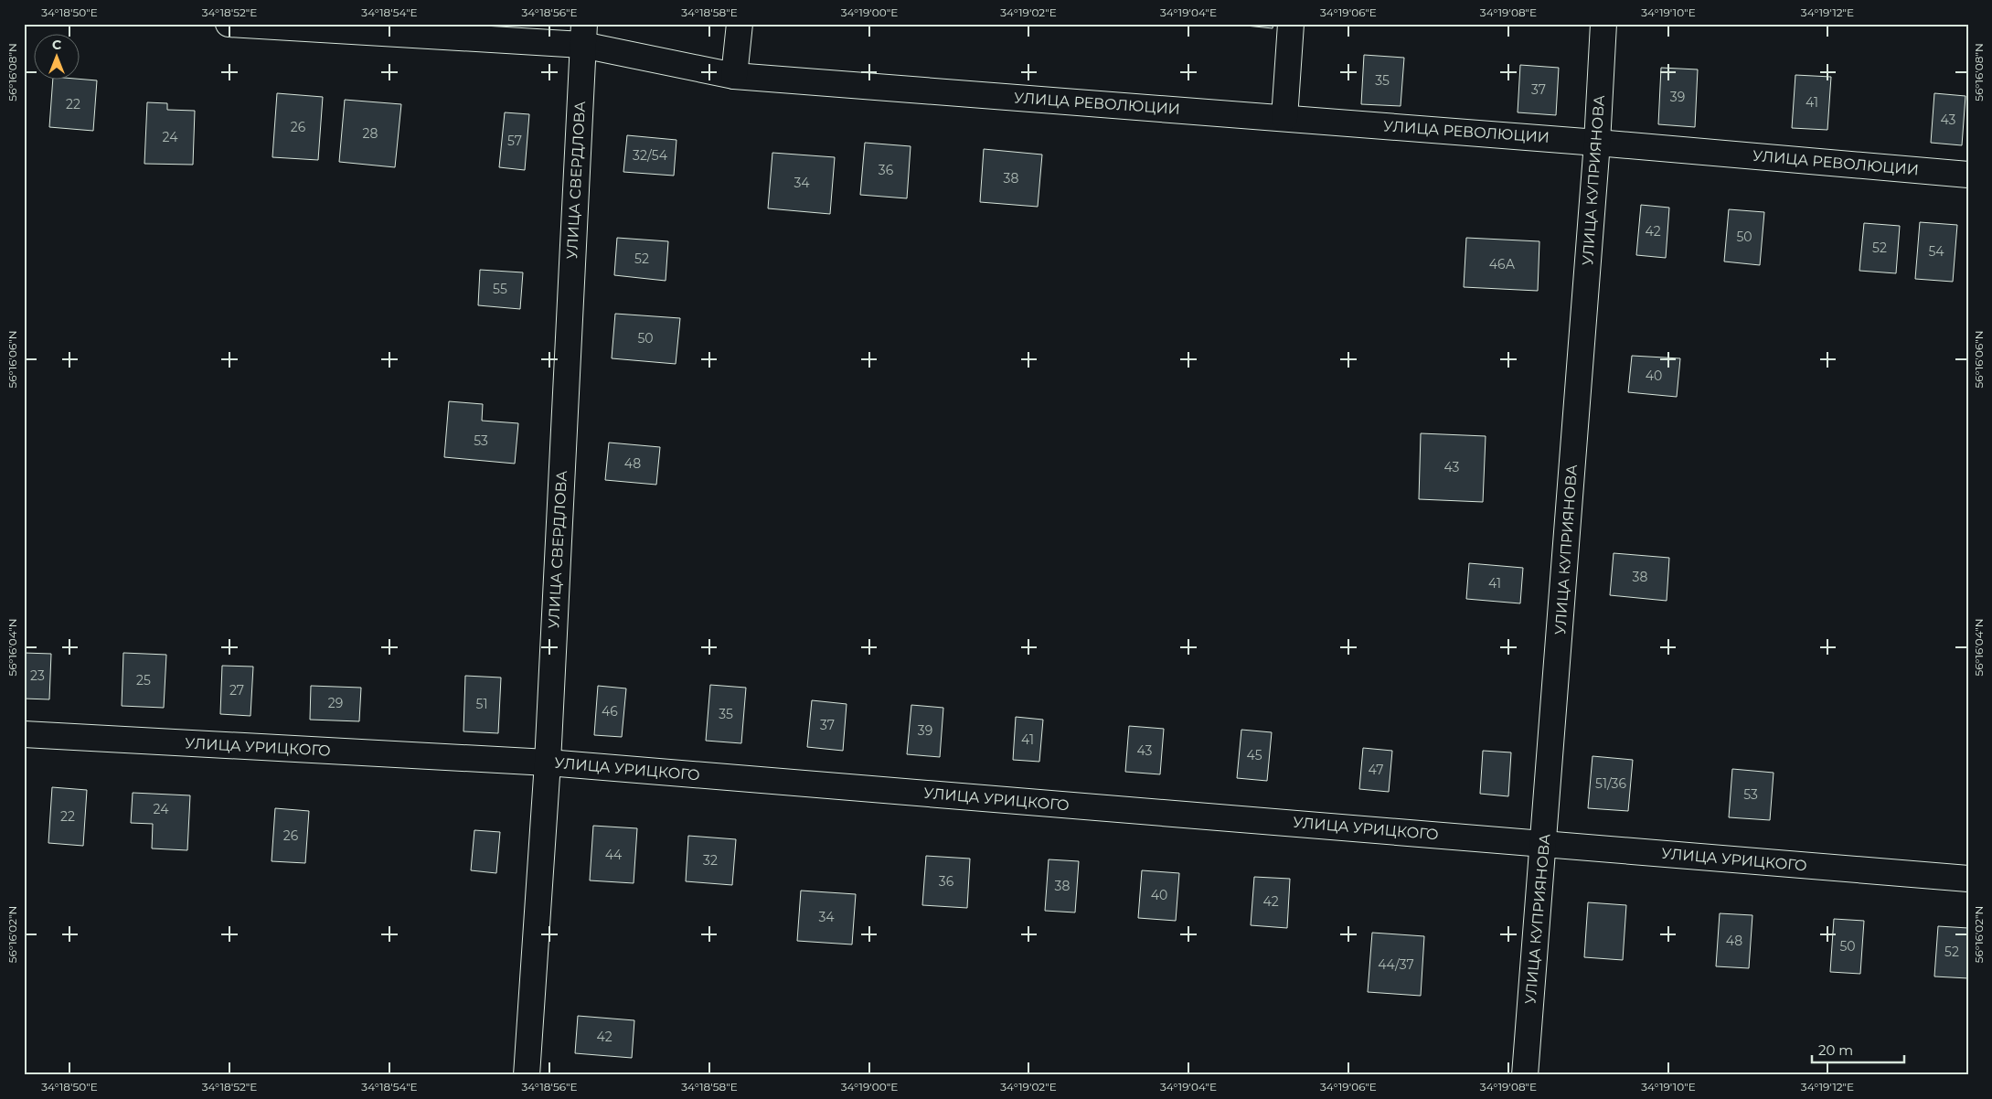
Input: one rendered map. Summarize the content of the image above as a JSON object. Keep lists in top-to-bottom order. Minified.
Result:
{"streets":{"street":["УЛИЦА РЕВОЛЮЦИИ","УЛИЦА СВЕРДЛОВА","УЛИЦА КУПРИЯНОВА","УЛИЦА УРИЦКОГО"]},"crossings":[["УЛИЦА РЕВОЛЮЦИИ","УЛИЦА СВЕРДЛОВА"],["УЛИЦА РЕВОЛЮЦИИ","УЛИЦА КУПРИЯНОВА"],["УЛИЦА СВЕРДЛОВА","УЛИЦА УРИЦКОГО"],["УЛИЦА КУПРИЯНОВА","УЛИЦА УРИЦКОГО"]],"house_numbers":["35","37","39","41","22","43","26","28","24","57","32/54","36","38","34","42","50","52","54","52","46А","55","50","40","53","48","43","38","41","23","25","27","29","51","46","35","37","39","41","43","45","47","51/36","53","24","22","26","44","32","36","38","40","42","34","48","50","52","44/37","42"],"scale_bar":"20 m","north":"top","coordinates":["34°18'50\"E","34°18'52\"E","34°18'54\"E","34°18'56\"E","34°18'58\"E","34°19'00\"E","34°19'02\"E","34°19'04\"E","34°19'06\"E","34°19'08\"E","34°19'10\"E","34°19'12\"E","56°16'08\"N","56°16'06\"N","56°16'04\"N","56°16'02\"N"]}
